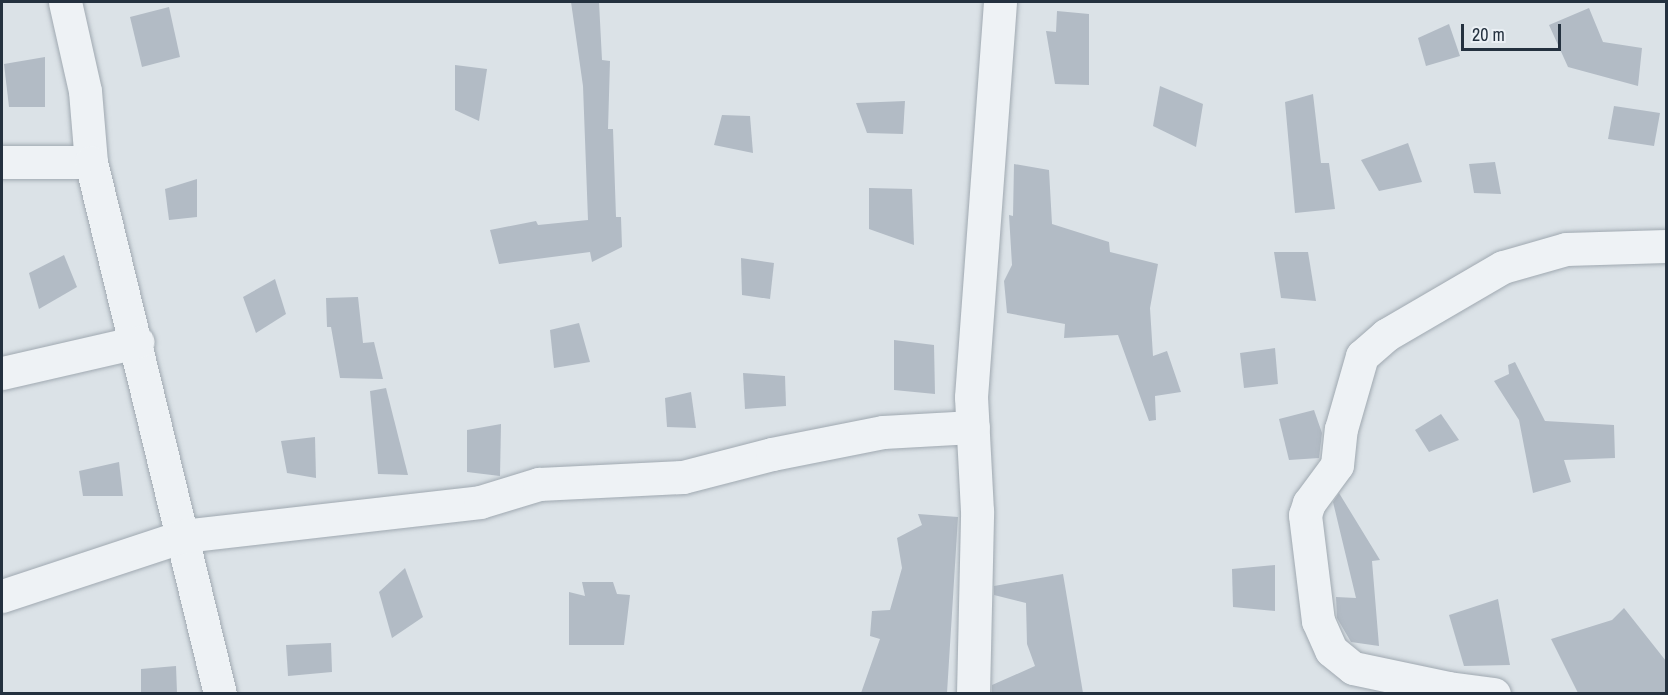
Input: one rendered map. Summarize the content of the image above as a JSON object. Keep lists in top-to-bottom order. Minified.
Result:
{"scale_bar":"20 m"}
